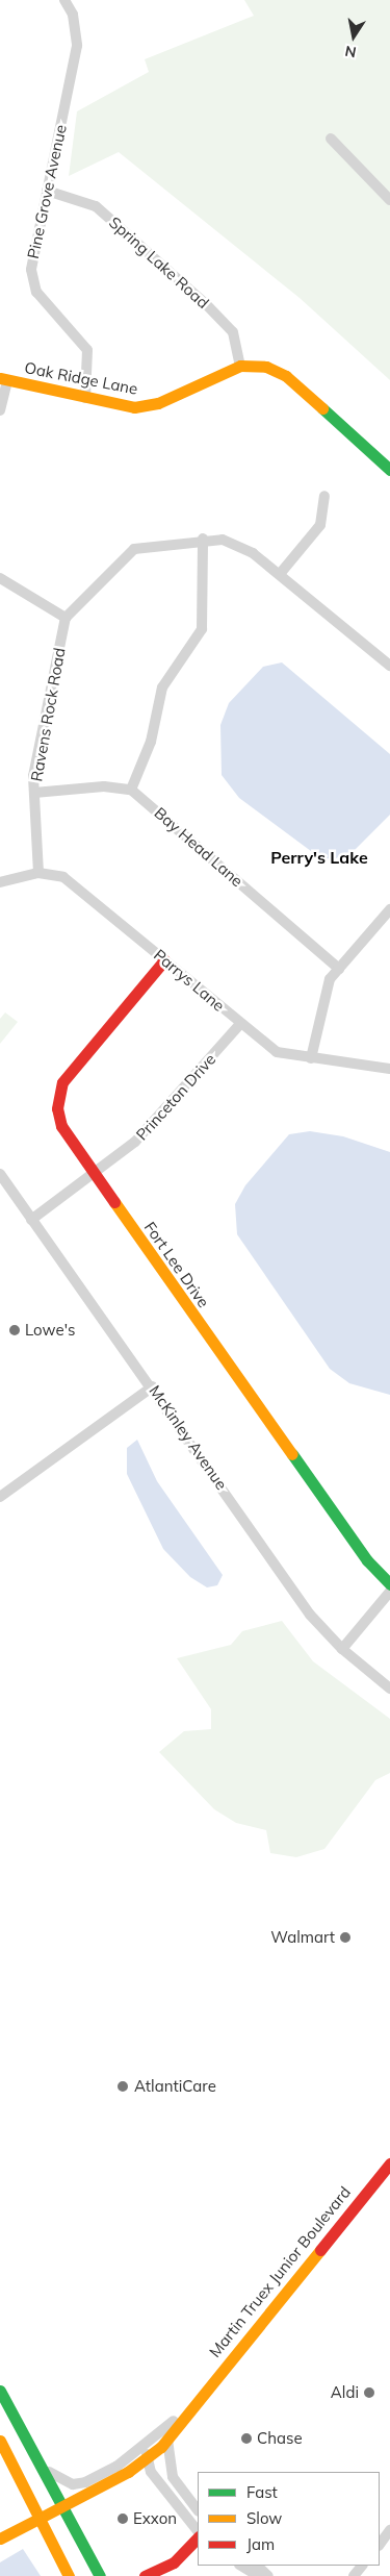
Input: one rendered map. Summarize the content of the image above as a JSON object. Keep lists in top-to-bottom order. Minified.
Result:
{"streets":{"main road":["Oak Ridge Lane","Fort Lee Drive","Martin Truex Junior Boulevard"],"street":["Pine Grove Avenue","Spring Lake Road","Ravens Rock Road","Bay Head Lane","Parrys Lane","Princeton Drive","McKinley Avenue"]},"crossings":[["Pine Grove Avenue","Spring Lake Road"],["Pine Grove Avenue","Oak Ridge Lane"],["Spring Lake Road","Oak Ridge Lane"],["Ravens Rock Road","Parrys Lane"],["Parrys Lane","Princeton Drive"],["Parrys Lane","Fort Lee Drive"],["Princeton Drive","Fort Lee Drive"],["Princeton Drive","McKinley Avenue"]],"districts":["Perry's Lake"],"places":["Lowe's","Walmart","AtlantiCare","Aldi","Chase","Exxon"],"legend":["Fast","Slow","Jam"],"north":"bottom"}
